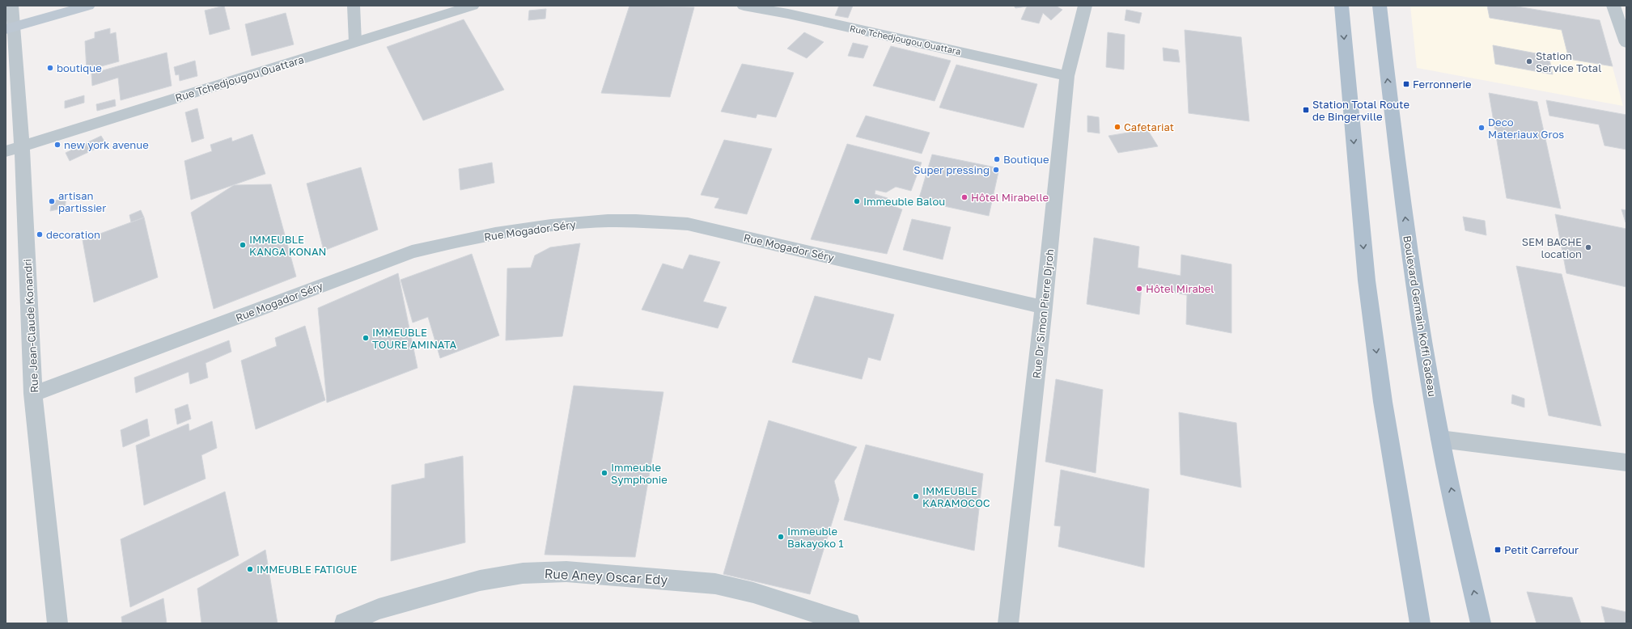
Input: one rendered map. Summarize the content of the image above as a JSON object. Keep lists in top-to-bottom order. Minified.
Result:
{"streets":{"main road":["Boulevard Germain Koffi Gadeau"],"street":["Rue Tchedjougou Ouattara","Rue Mogador Séry","Rue Dr Simon Pierre Djroh","Rue Jean-Claude Konandri","Rue Aney Oscar Edy"]},"crossings":[["Rue Tchedjougou Ouattara","Rue Dr Simon Pierre Djroh"],["Rue Tchedjougou Ouattara","Rue Jean-Claude Konandri"],["Rue Mogador Séry","Rue Dr Simon Pierre Djroh"],["Rue Mogador Séry","Rue Jean-Claude Konandri"]],"places":{"other":["Station Service Total","boutique","Cafetariat","Deco Materiaux Gros","new york avenue","Boutique","Super pressing","Hôtel Mirabelle","artisan partissier","Immeuble Balou","decoration","IMMEUBLE KANGA KONAN","SEM BACHE location","Hôtel Mirabel","IMMEUBLE TOURE AMINATA","Immeuble Symphonie","IMMEUBLE KARAMOCOC","Immeuble Bakayoko 1","IMMEUBLE FATIGUE"],"transit":["Ferronnerie","Station Total Route de Bingerville","Petit Carrefour"]}}
